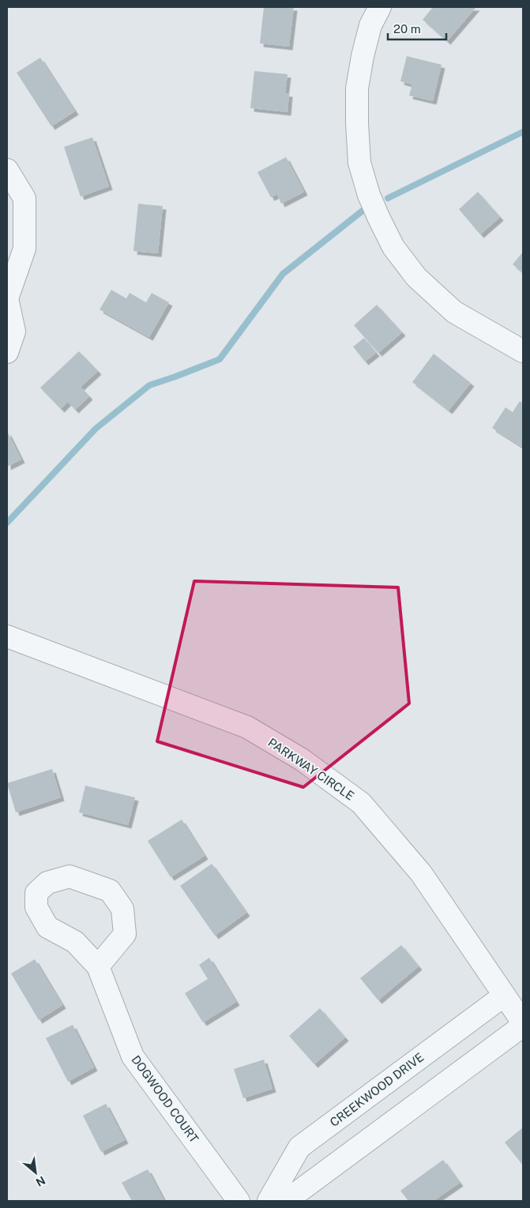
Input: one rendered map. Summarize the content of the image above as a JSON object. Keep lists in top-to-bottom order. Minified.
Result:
{"streets":{"street":["PARKWAY CIRCLE","CREEKWOOD DRIVE","DOGWOOD COURT"]},"crossings":[["PARKWAY CIRCLE","CREEKWOOD DRIVE"]],"scale_bar":"20 m","north":"bottom right"}
